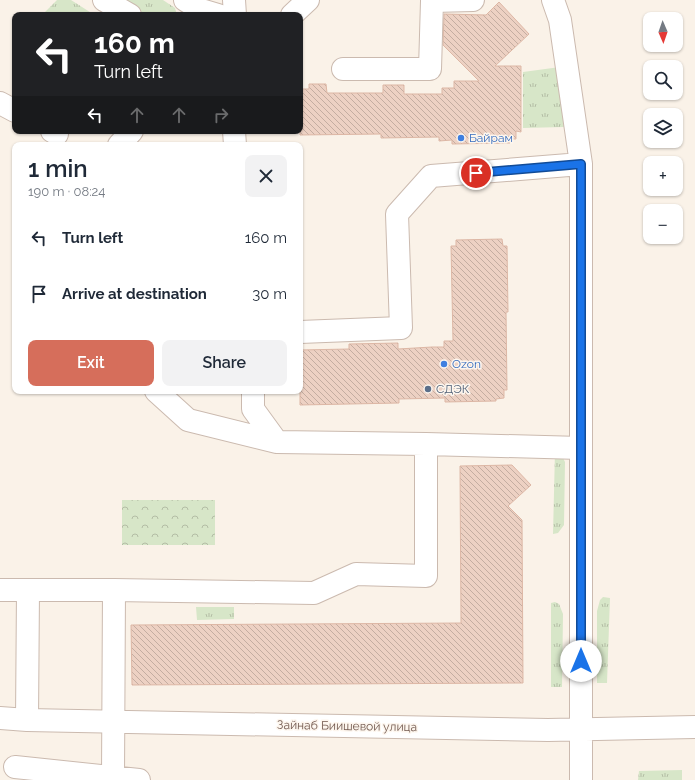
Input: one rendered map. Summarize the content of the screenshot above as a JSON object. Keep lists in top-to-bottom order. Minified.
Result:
{"streets":{"street":["Зайнаб Биишевой улица"]},"places":["Байрам","Ozon","СДЭК"],"north":"bottom","page":{"map_buttons":["+","−"],"turn":["160 m","Turn left"],"heading":["1 min","190 m · 08:24"],"list":[{"name":"Turn left","value":"160 m"},{"name":"Arrive at destination","value":"30 m"}],"buttons":["Exit","Share"]}}
